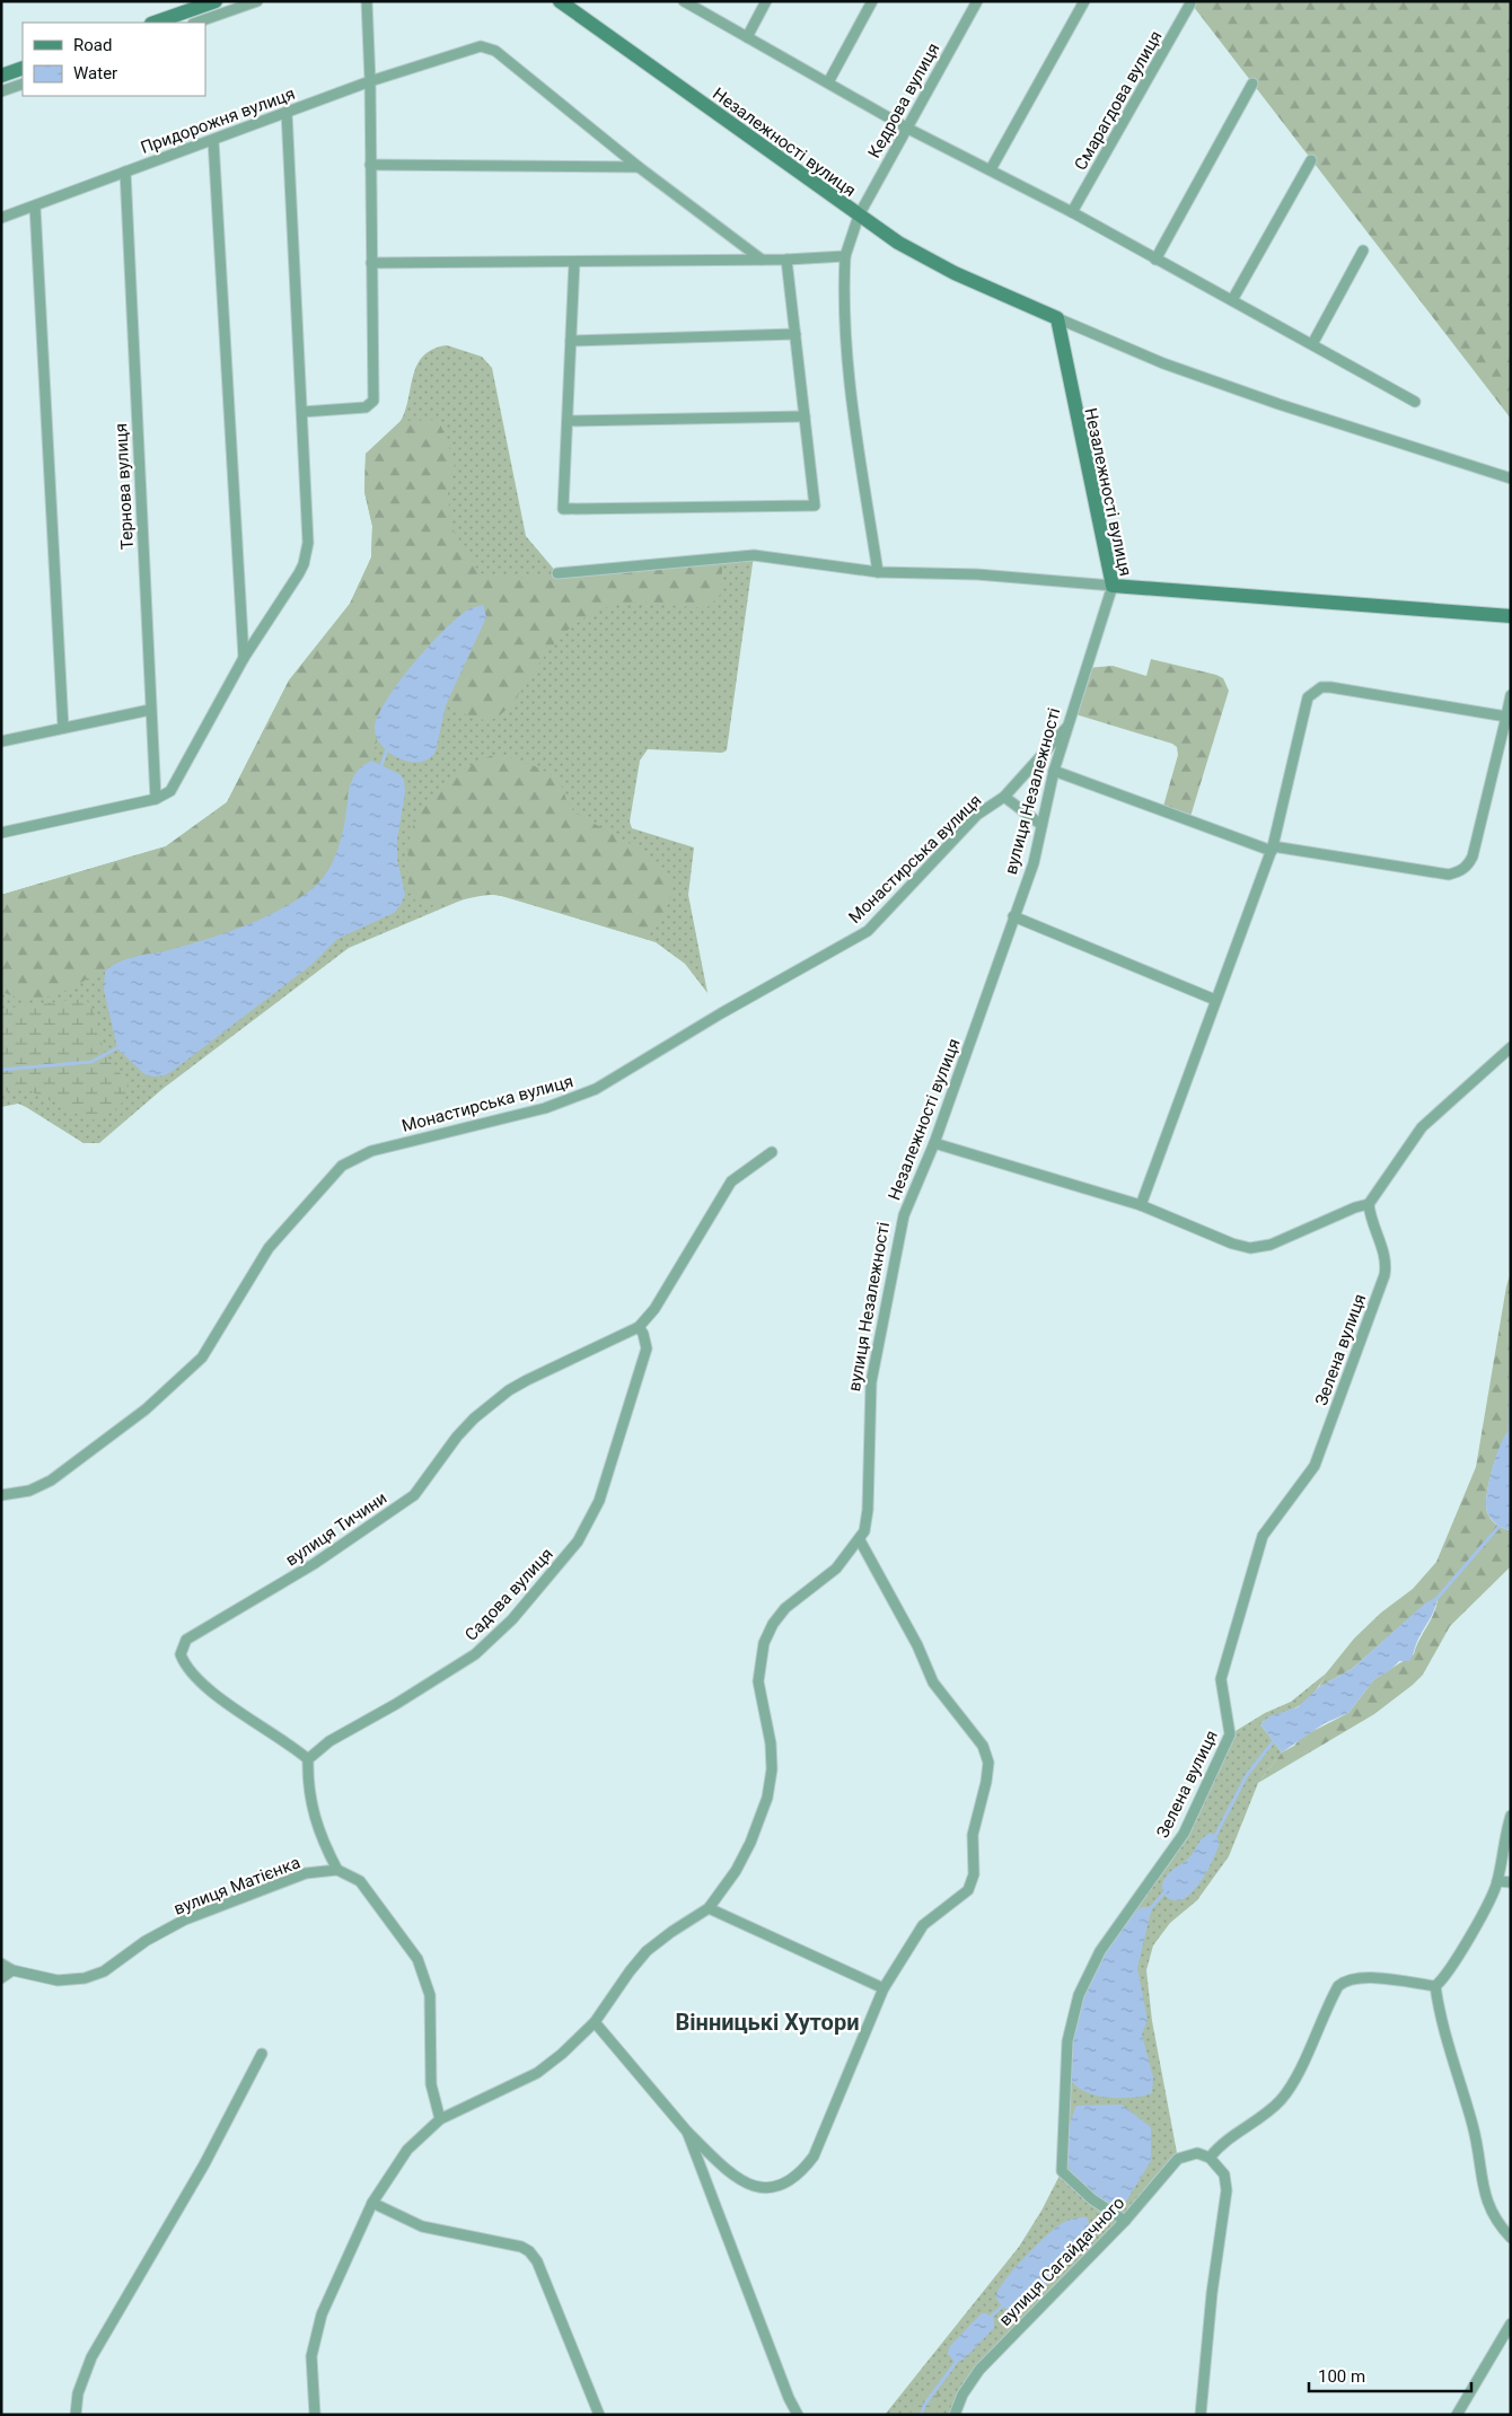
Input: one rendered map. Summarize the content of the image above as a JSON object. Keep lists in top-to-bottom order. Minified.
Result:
{"streets":{"street":["Кедрова вулиця","Смарагдова вулиця","Придорожня вулиця","Незалежності вулиця","Тернова вулиця","Монастирська вулиця","Зелена вулиця","вулиця Тичини","Садова вулиця","вулиця Матієнка","вулиця Сагайдачного"]},"crossings":[["Кедрова вулиця","Незалежності вулиця"],["Придорожня вулиця","Тернова вулиця"],["Незалежності вулиця","Монастирська вулиця"],["Зелена вулиця","вулиця Сагайдачного"],["вулиця Тичини","Садова вулиця"]],"districts":["Вінницькі Хутори"],"legend":["Road","Water"],"scale_bar":"100 m"}
